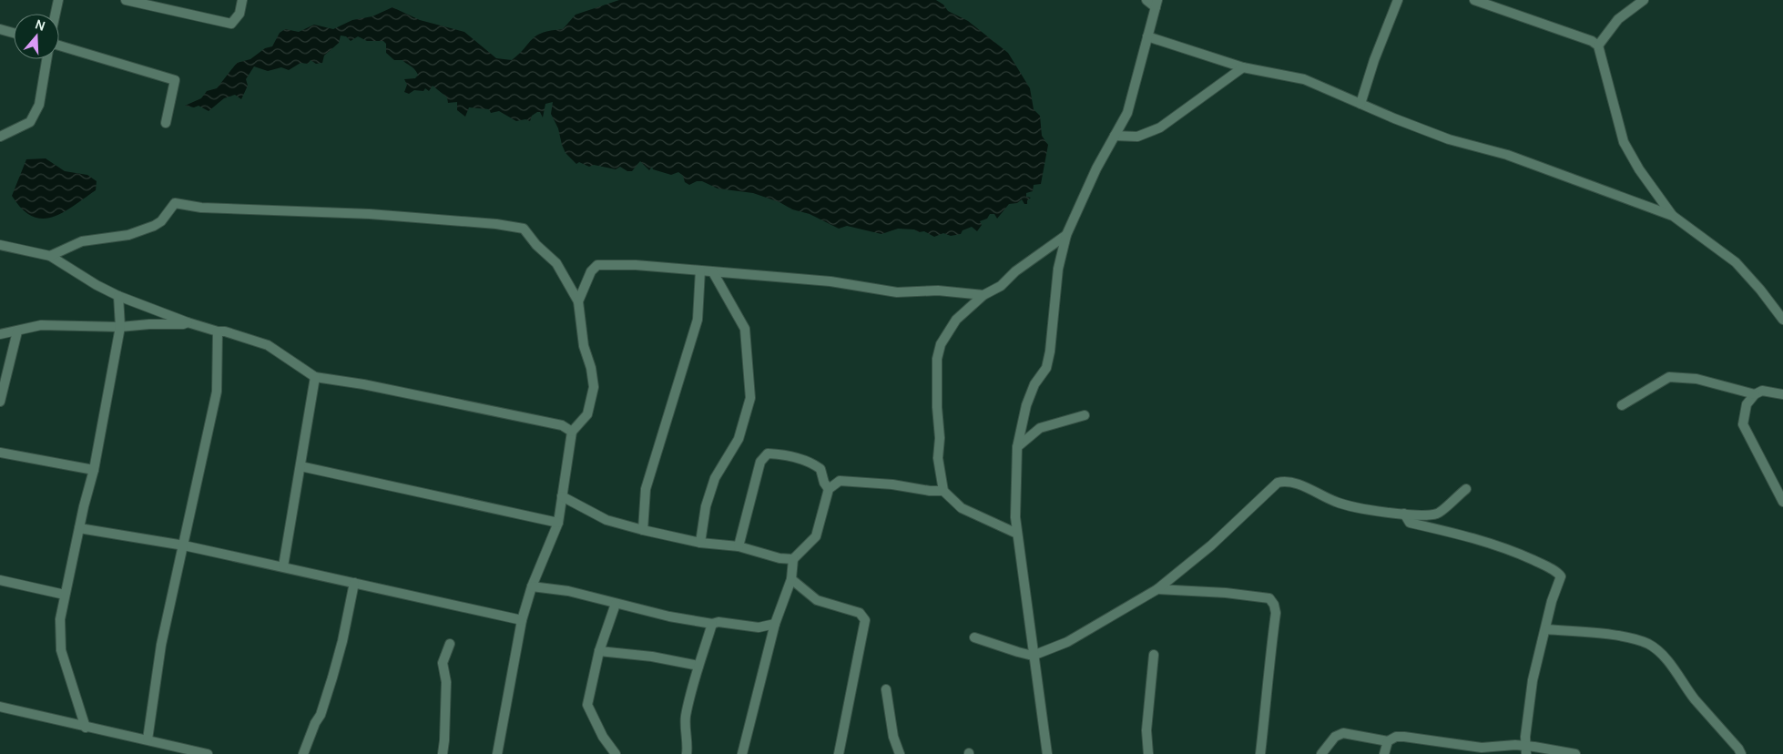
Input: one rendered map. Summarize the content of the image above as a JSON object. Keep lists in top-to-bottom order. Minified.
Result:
{"north":"top"}
